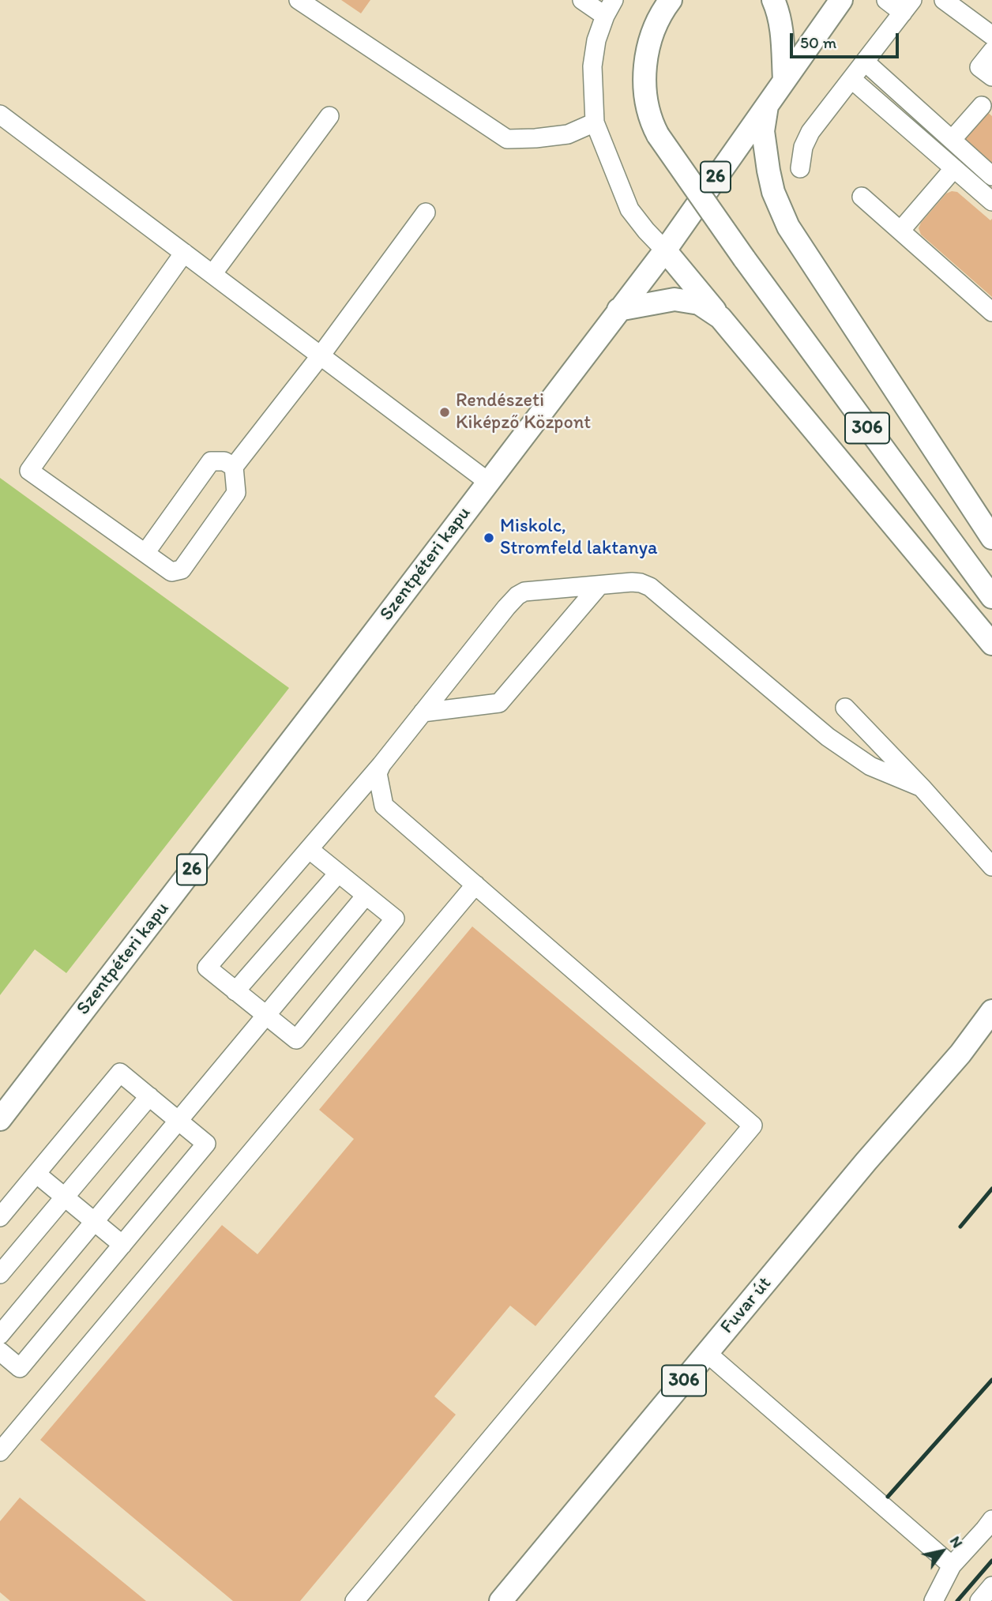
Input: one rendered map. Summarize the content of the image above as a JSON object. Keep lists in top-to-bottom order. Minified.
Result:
{"streets":{"main road":["26","306","Szentpéteri kapu","Fuvar út"]},"places":["Rendészeti Kiképző Központ","Miskolc, Stromfeld laktanya"],"scale_bar":"50 m","north":"top right"}
